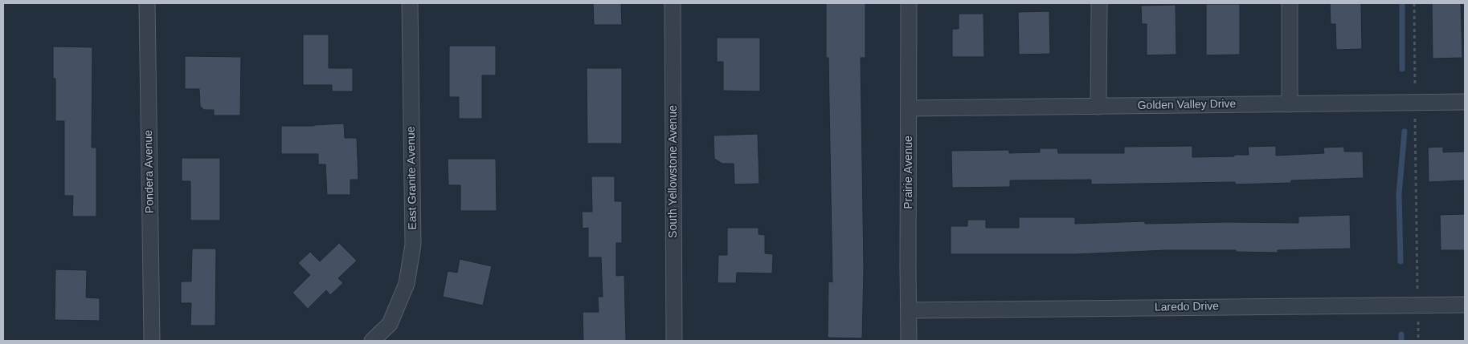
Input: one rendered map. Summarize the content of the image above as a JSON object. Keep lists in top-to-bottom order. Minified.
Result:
{"streets":{"street":["Golden Valley Drive","Pondera Avenue","South Yellowstone Avenue","Prairie Avenue","East Granite Avenue","Laredo Drive"]},"crossings":[["Golden Valley Drive","Prairie Avenue"],["Prairie Avenue","Laredo Drive"]]}
